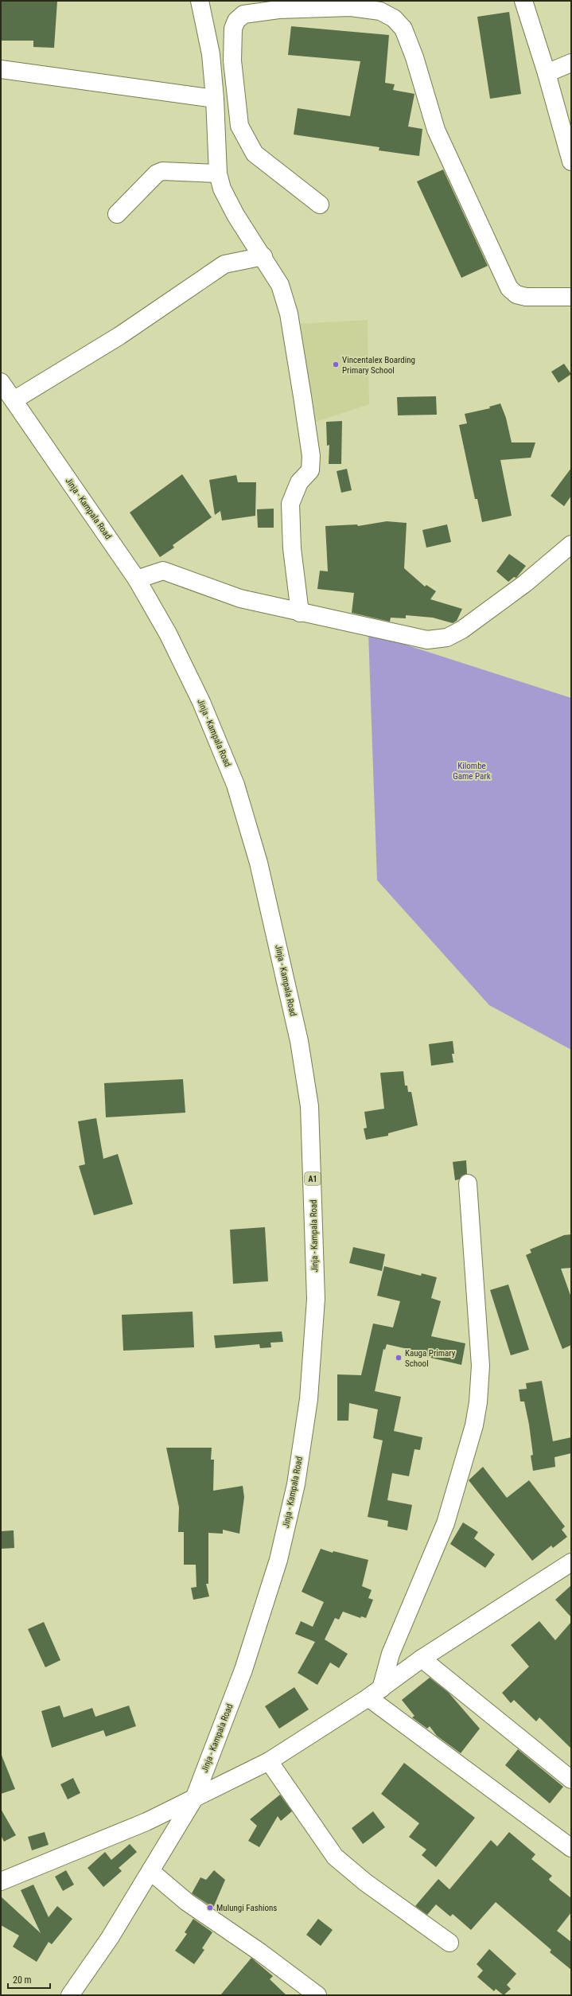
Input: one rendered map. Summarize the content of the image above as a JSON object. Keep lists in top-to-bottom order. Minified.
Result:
{"streets":{"main road":["Jinja - Kampala Road","A1"]},"parks":["Kilombe Game Park"],"places":["Vincentalex Boarding Primary School","Kauga Primary School","Mulungi Fashions"],"scale_bar":"20 m"}
